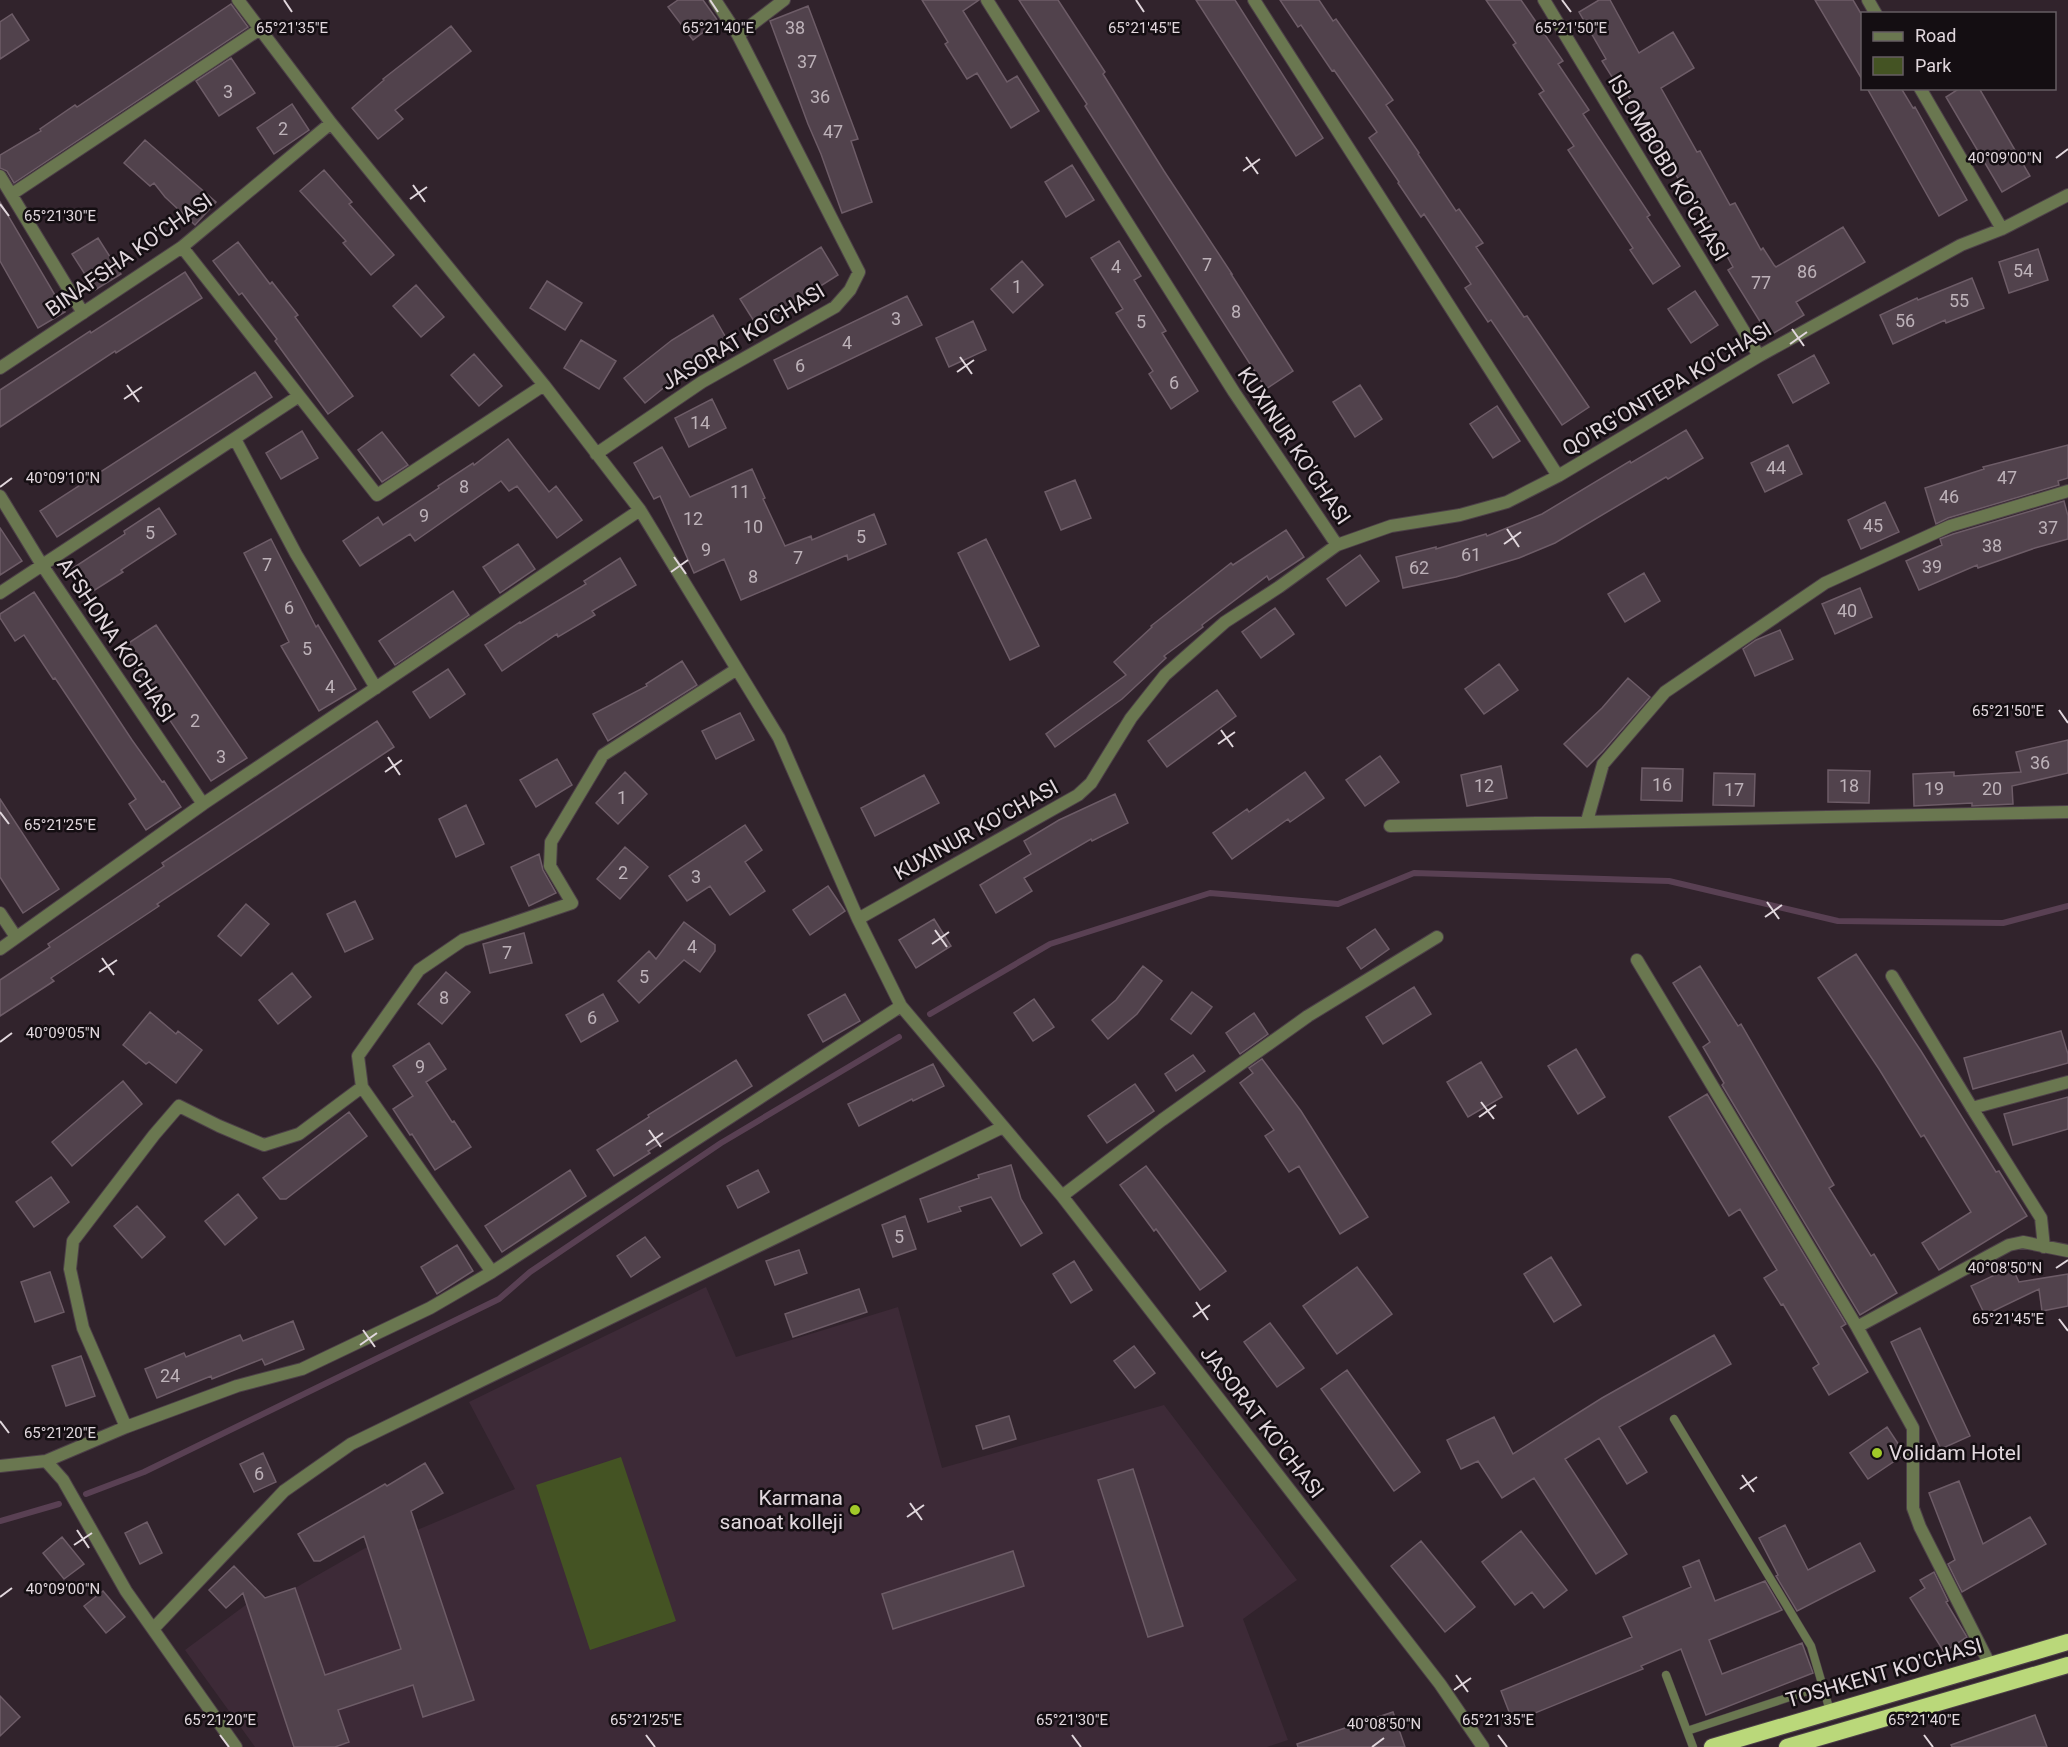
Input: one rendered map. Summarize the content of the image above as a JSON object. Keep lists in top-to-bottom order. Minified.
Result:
{"streets":{"highway":["TOSHKENT KO'CHASI"],"street":["ISLOMBOBD KO'CHASI","BINAFSHA KO'CHASI","JASORAT KO'CHASI","QO'RG'ONTEPA KO'CHASI","KUXINUR KO'CHASI","AFSHONA KO'CHASI"]},"crossings":[["ISLOMBOBD KO'CHASI","QO'RG'ONTEPA KO'CHASI"],["BINAFSHA KO'CHASI","JASORAT KO'CHASI"],["JASORAT KO'CHASI","KUXINUR KO'CHASI"],["QO'RG'ONTEPA KO'CHASI","KUXINUR KO'CHASI"]],"places":["Volidam Hotel","Karmana sanoat kolleji"],"house_numbers":["38","37","3","36","2","47","7","4","54","86","77","1","55","8","3","56","5","4","6","6","14","44","47","8","11","46","9","12","45","10","37","5","5","38","9","61","7","7","39","62","8","6","40","5","4","2","3","36","16","12","18","19","20","17","1","2","3","4","7","5","8","6","9","5","24","6"],"legend":["Road","Park"],"coordinates":["65°21'45\"E","65°21'35\"E","65°21'40\"E","65°21'50\"E","40°09'00\"N","65°21'30\"E","40°09'10\"N","65°21'25\"E","40°09'05\"N","40°08'50\"N","65°21'20\"E"]}
